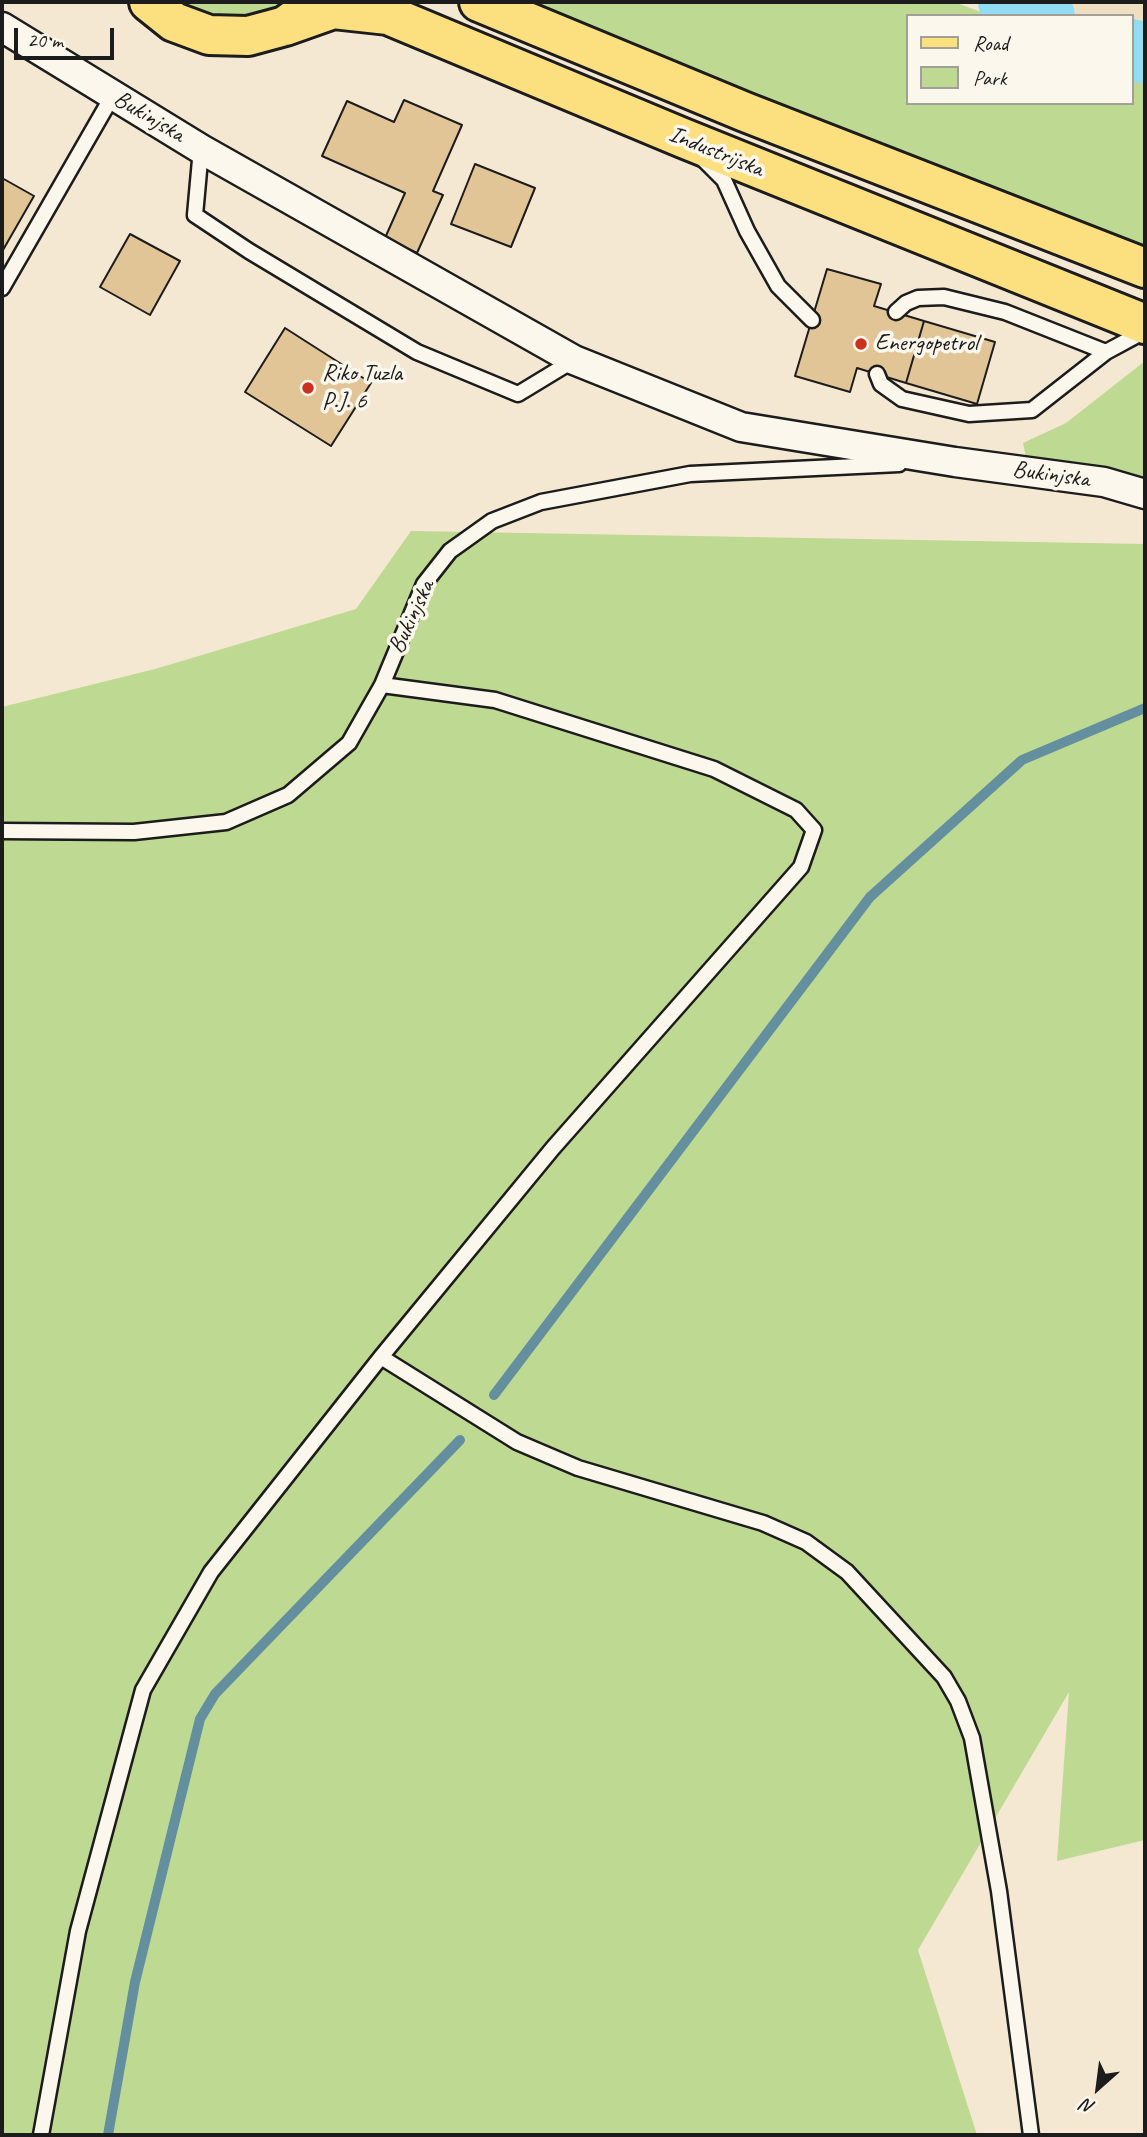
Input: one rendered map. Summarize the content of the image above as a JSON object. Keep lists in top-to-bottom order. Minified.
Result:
{"streets":{"main road":["Industrijska"],"street":["Bukinjska"]},"places":["Energopetrol","Riko Tuzla P.J. 6"],"legend":["Road","Park"],"scale_bar":"20 m","north":"bottom left"}
